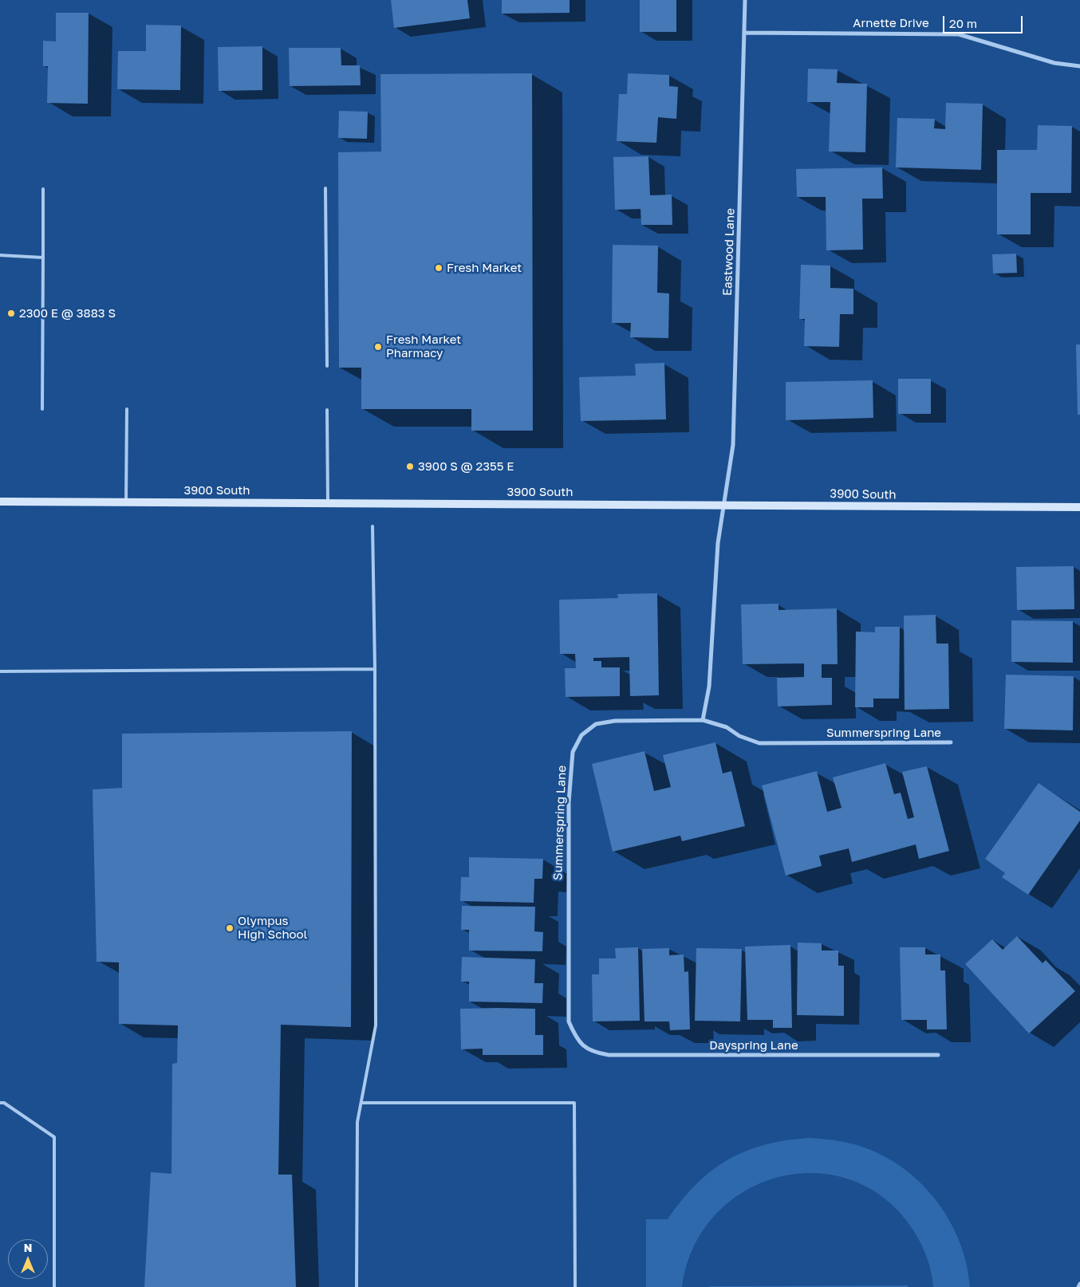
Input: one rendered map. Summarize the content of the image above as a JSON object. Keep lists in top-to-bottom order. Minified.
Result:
{"streets":{"main road":["3900 South"],"street":["Arnette Drive","Eastwood Lane","Summerspring Lane","Dayspring Lane"]},"crossings":[["Arnette Drive","Eastwood Lane"],["Eastwood Lane","3900 South"],["Summerspring Lane","Dayspring Lane"]],"places":["Fresh Market","2300 E @ 3883 S","Fresh Market Pharmacy","3900 S @ 2355 E","Olympus High School"],"scale_bar":"20 m","north":"top"}
